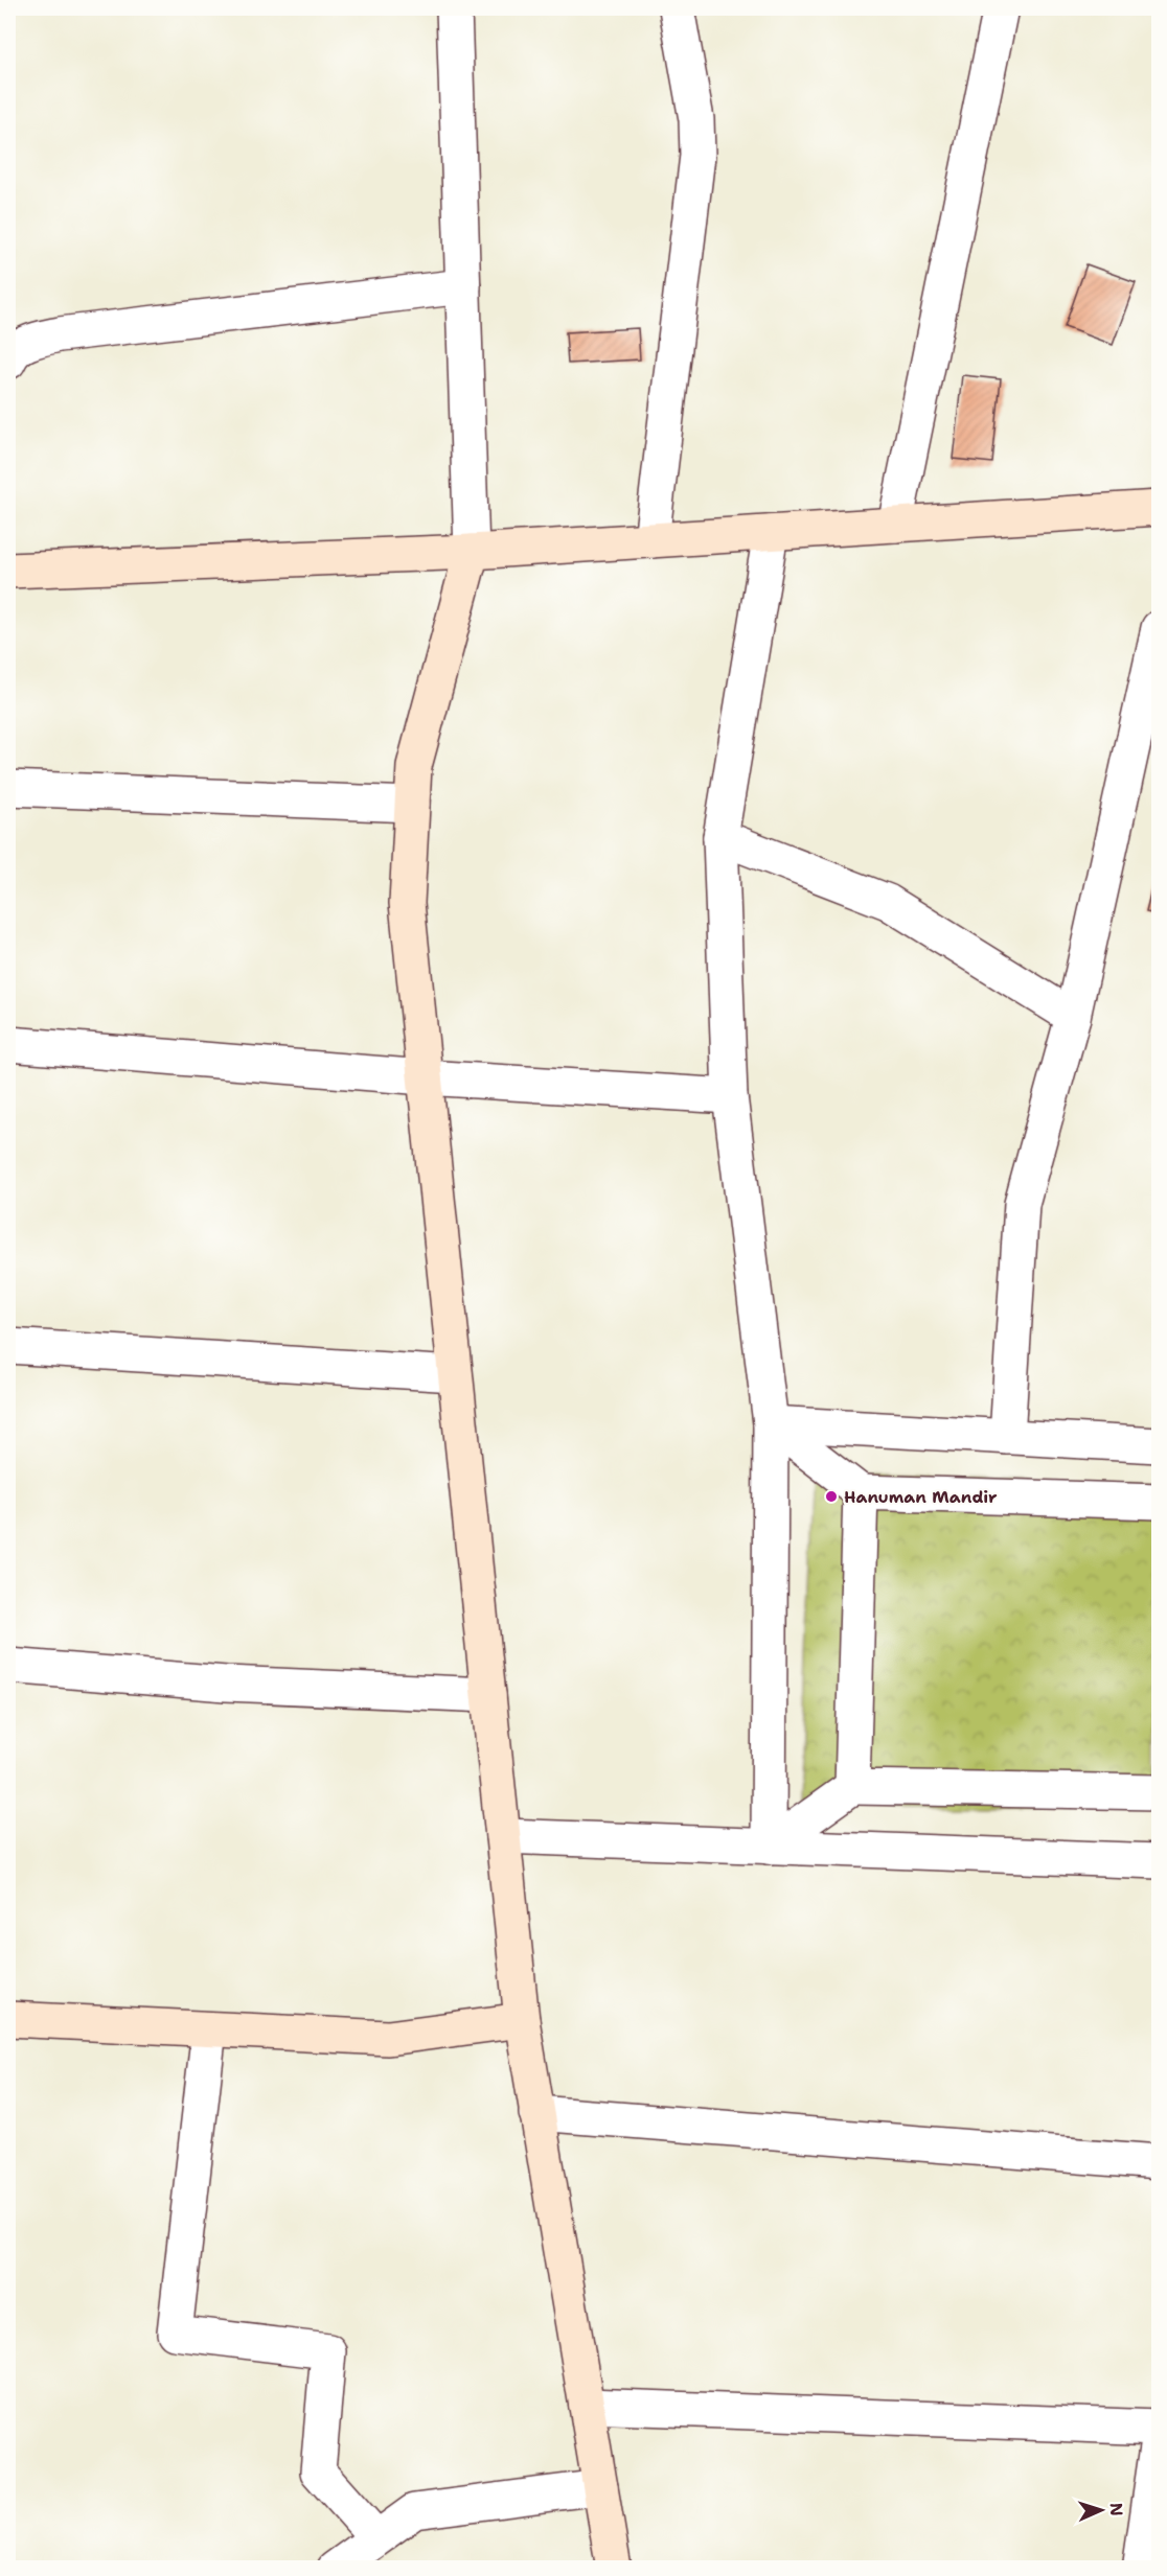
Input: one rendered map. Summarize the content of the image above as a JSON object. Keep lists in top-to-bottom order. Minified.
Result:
{"places":["Hanuman Mandir"],"north":"right"}
